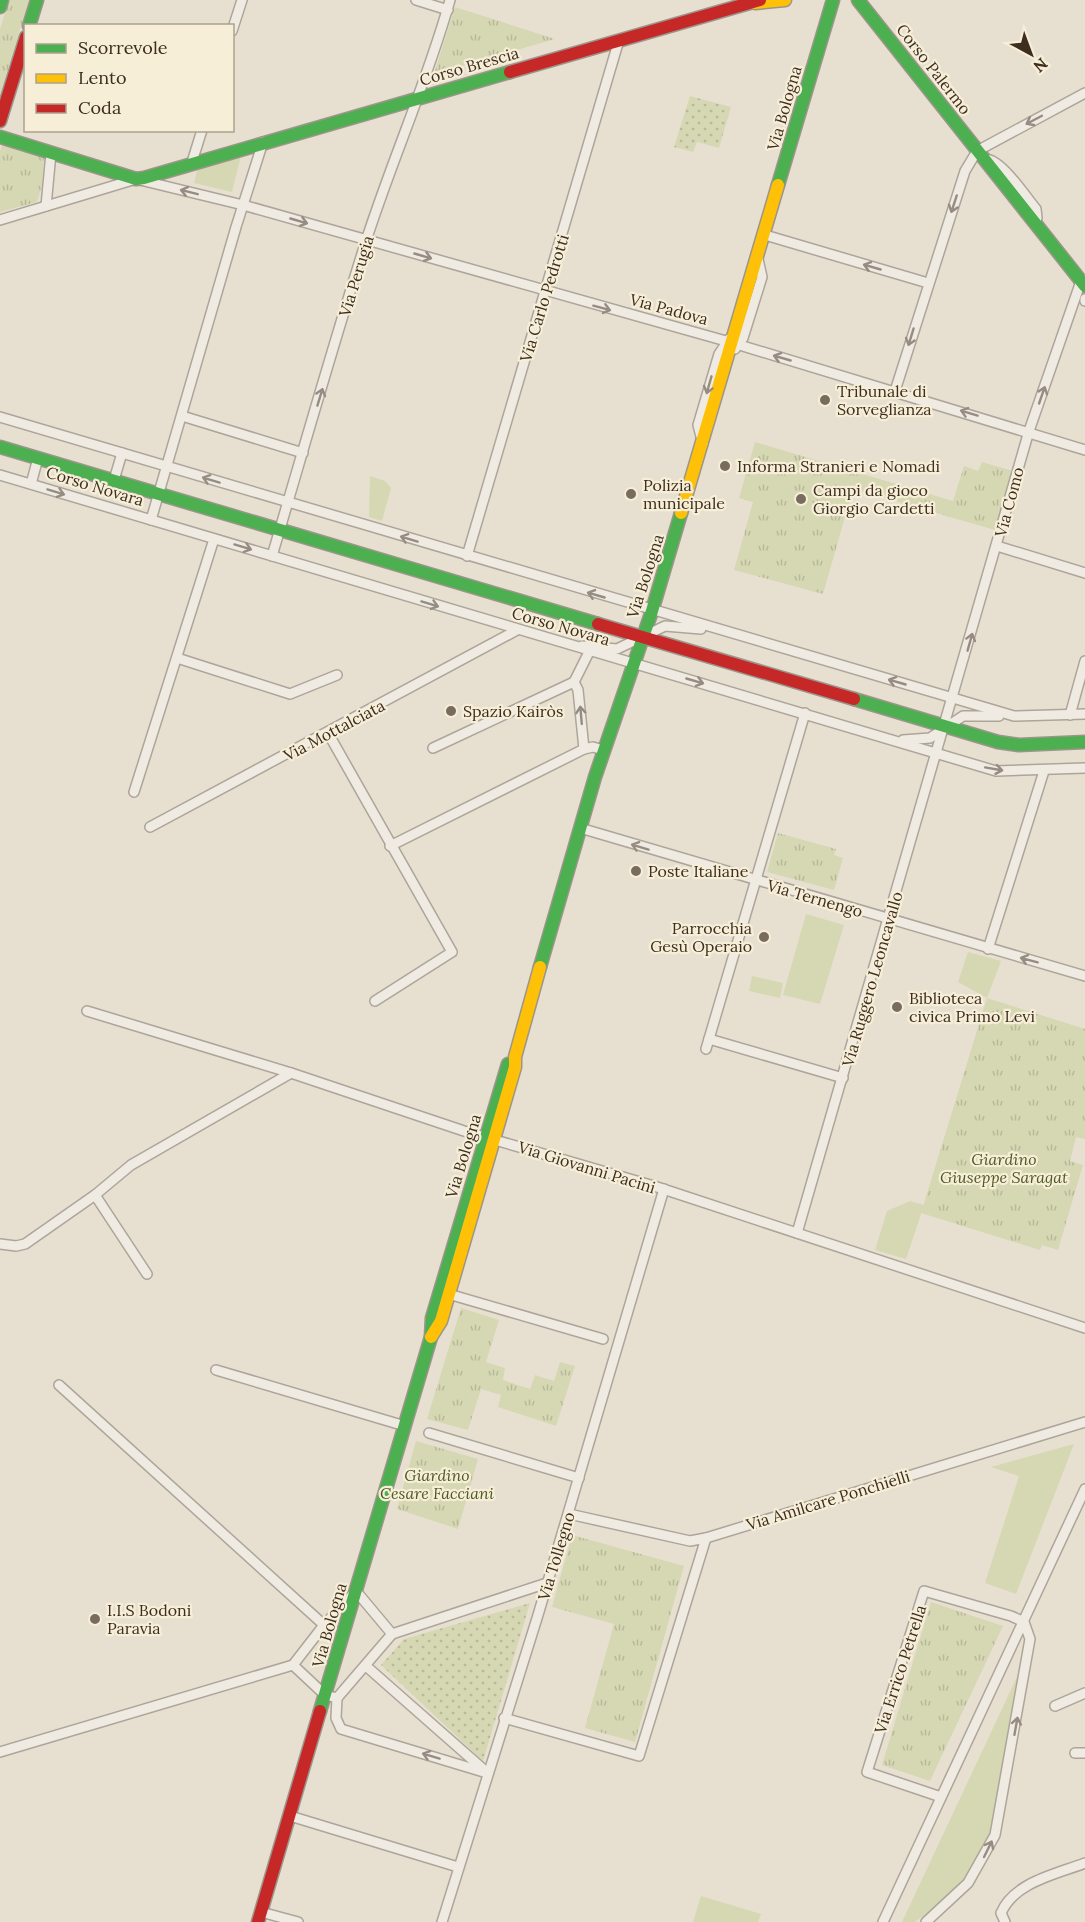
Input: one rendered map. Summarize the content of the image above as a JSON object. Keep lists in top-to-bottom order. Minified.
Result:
{"streets":{"main road":["Corso Brescia","Corso Palermo","Via Bologna","Corso Novara"],"street":["Via Perugia","Via Carlo Pedrotti","Via Padova","Via Como","Via Mottalciata","Via Ternengo","Via Ruggero Leoncavallo","Via Giovanni Pacini","Via Amilcare Ponchielli","Via Tollegno","Via Errico Petrella"]},"crossings":[["Corso Brescia","Via Perugia"],["Corso Brescia","Via Carlo Pedrotti"],["Corso Brescia","Via Padova"],["Corso Palermo","Via Como"],["Via Bologna","Via Padova"],["Via Bologna","Corso Novara"],["Via Bologna","Via Ternengo"],["Via Bologna","Via Giovanni Pacini"],["Via Perugia","Via Padova"],["Via Perugia","Corso Novara"],["Via Carlo Pedrotti","Via Padova"],["Via Padova","Via Como"],["Corso Novara","Via Como"],["Corso Novara","Via Mottalciata"],["Corso Novara","Via Ruggero Leoncavallo"],["Via Como","Via Ruggero Leoncavallo"],["Via Ternengo","Via Ruggero Leoncavallo"],["Via Ruggero Leoncavallo","Via Giovanni Pacini"],["Via Giovanni Pacini","Via Tollegno"],["Via Amilcare Ponchielli","Via Tollegno"]],"one_way":["Via Perugia","Via Como","Via Ternengo"],"parks":["Giardino Giuseppe Saragat","Giardino Cesare Facciani"],"places":["Tribunale di Sorveglianza","Informa Stranieri e Nomadi","Polizia municipale","Campi da gioco Giorgio Cardetti","Spazio Kairòs","Poste Italiane","Parrocchia Gesù Operaio","Biblioteca civica Primo Levi","I.I.S Bodoni Paravia"],"legend":["Scorrevole","Lento","Coda"],"north":"bottom right"}
